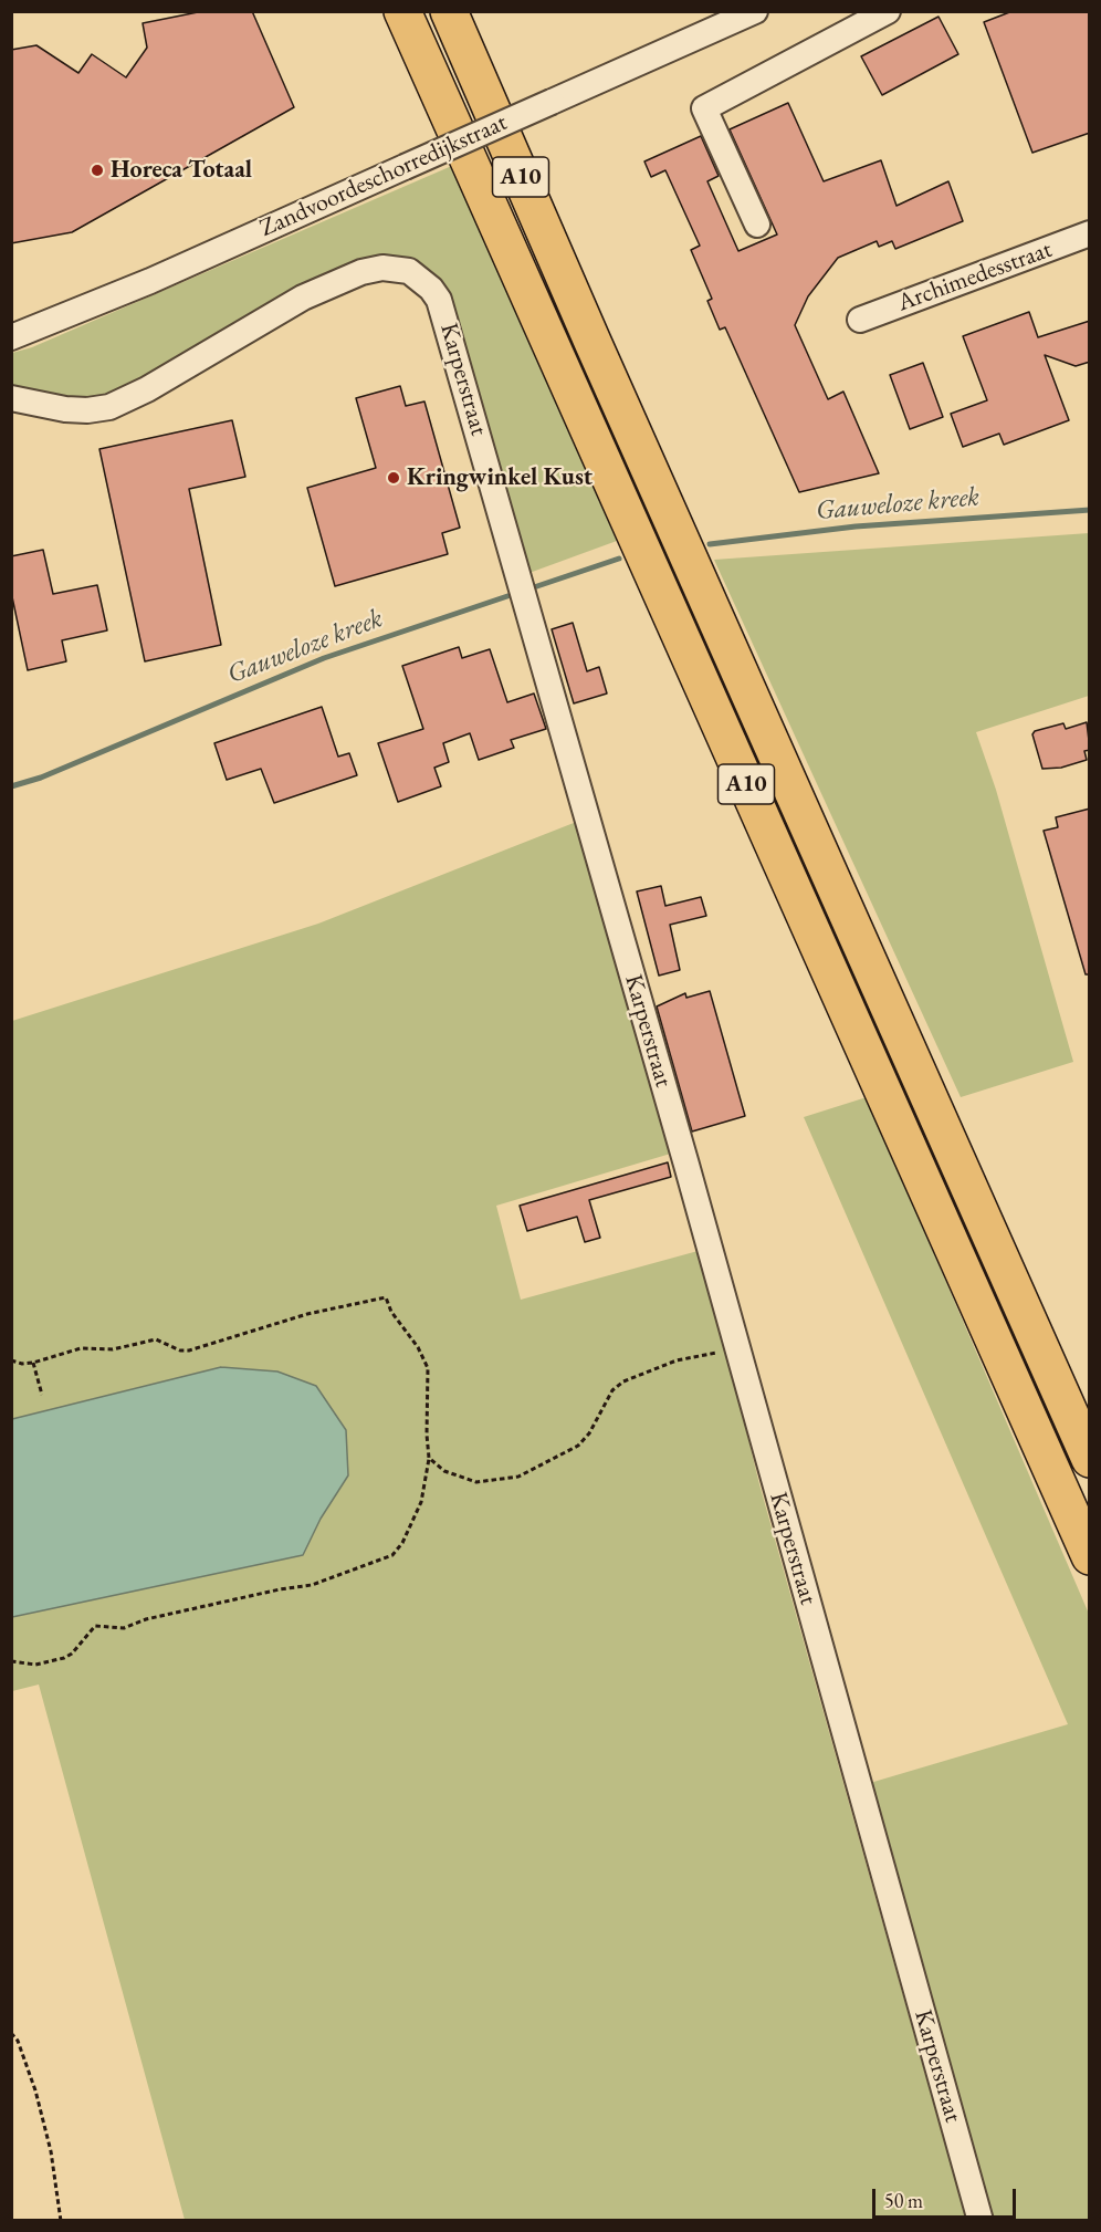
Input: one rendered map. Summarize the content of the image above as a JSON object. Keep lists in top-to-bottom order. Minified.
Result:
{"streets":{"highway":["A10"],"street":["Zandvoordeschorredijkstraat","Archimedesstraat","Karperstraat"]},"water":["Gauweloze kreek"],"places":["Horeca Totaal","Kringwinkel Kust"],"scale_bar":"50 m"}
